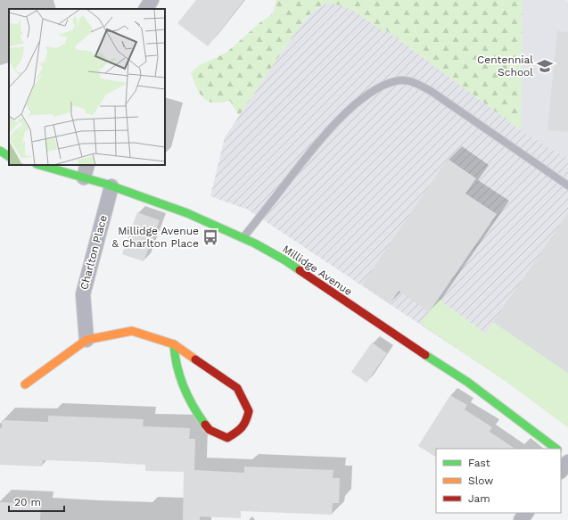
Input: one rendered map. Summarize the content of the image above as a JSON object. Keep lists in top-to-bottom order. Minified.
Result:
{"streets":{"street":["Charlton Place","Millidge Avenue"]},"crossings":[["Charlton Place","Millidge Avenue"]],"places":{"school or university":["Centennial School"],"bus stop":["Millidge Avenue & Charlton Place"]},"legend":["Fast","Slow","Jam"],"scale_bar":"20 m"}
